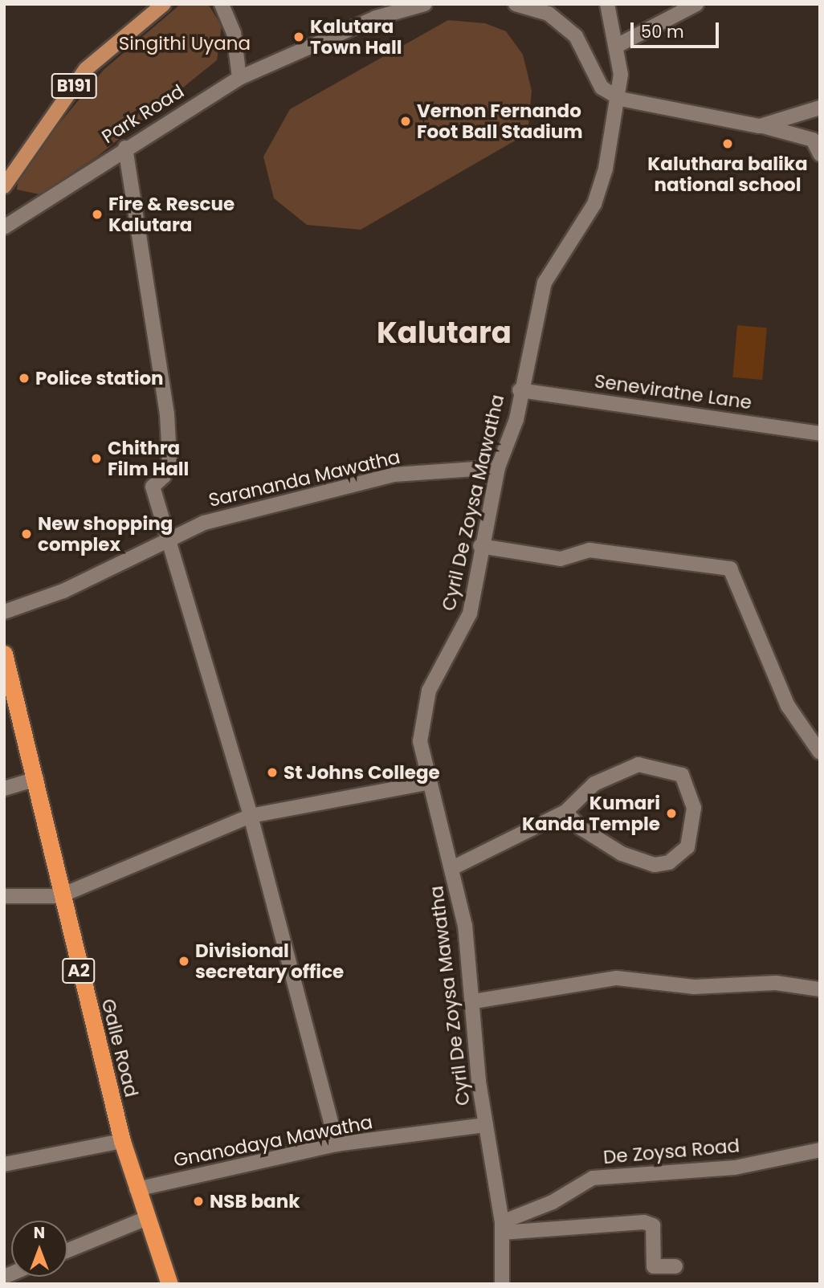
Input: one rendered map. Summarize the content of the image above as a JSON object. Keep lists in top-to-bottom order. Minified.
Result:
{"streets":{"highway":["A2","Galle Road"],"main road":["B191"],"street":["Park Road","Seneviratne Lane","Sarananda Mawatha","Cyril De Zoysa Mawatha","Gnanodaya Mawatha","De Zoysa Road"]},"crossings":[["Seneviratne Lane","Cyril De Zoysa Mawatha"],["Sarananda Mawatha","Cyril De Zoysa Mawatha"],["Cyril De Zoysa Mawatha","Gnanodaya Mawatha"],["Cyril De Zoysa Mawatha","De Zoysa Road"],["Galle Road","Gnanodaya Mawatha"]],"districts":["Kalutara"],"parks":["Singithi Uyana"],"places":["Kalutara Town Hall","Vernon Fernando Foot Ball Stadium","Kaluthara balika national school","Fire & Rescue Kalutara","Police station","Chithra Film Hall","New shopping complex","St Johns College","Kumari Kanda Temple","Divisional secretary office","NSB bank"],"scale_bar":"50 m","north":"top"}
